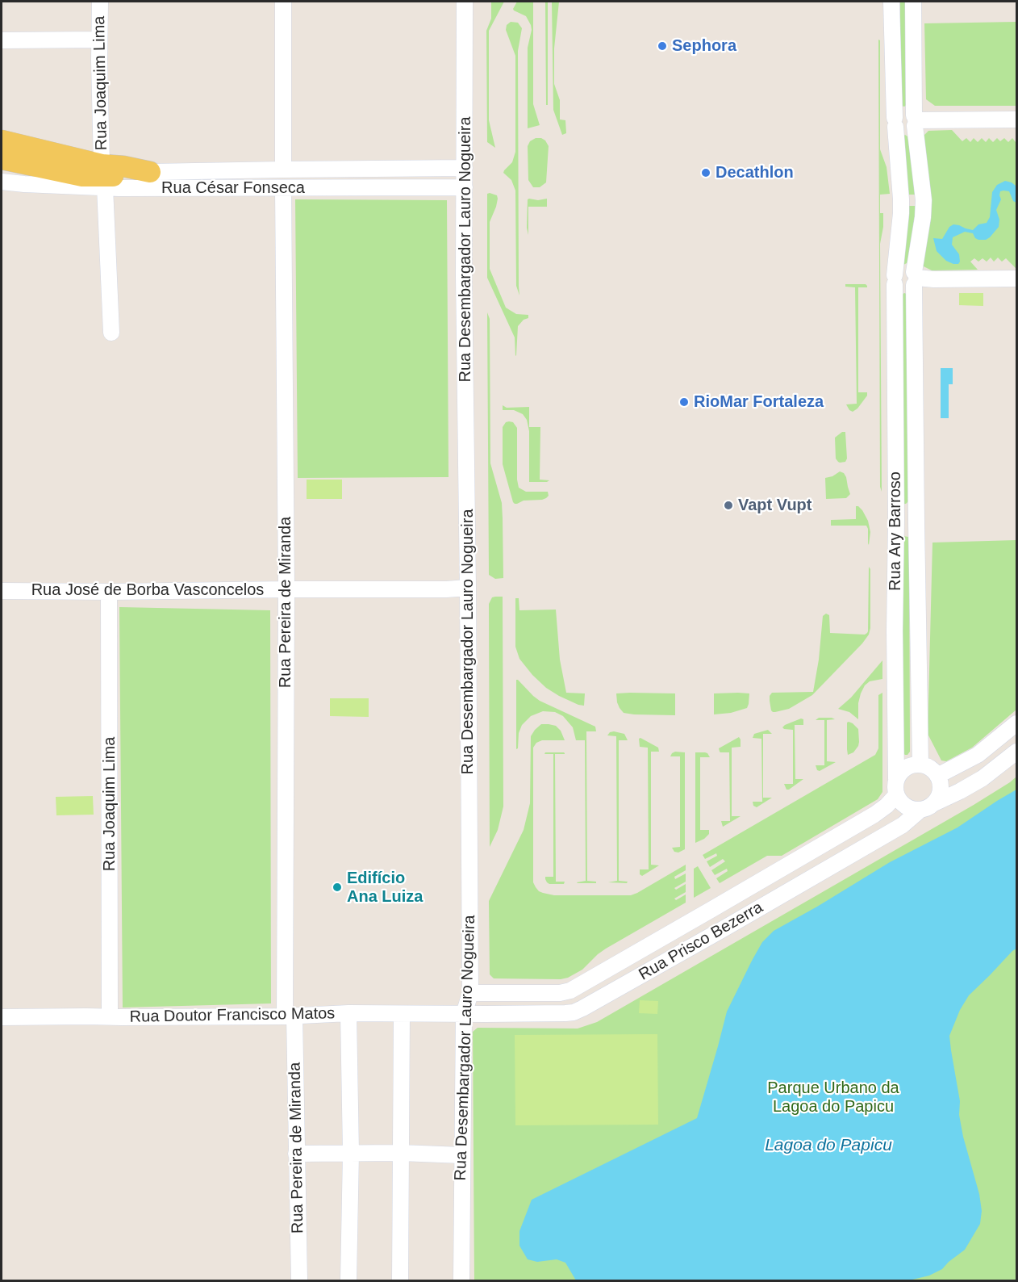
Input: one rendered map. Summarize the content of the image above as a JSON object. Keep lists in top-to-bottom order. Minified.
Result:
{"streets":{"street":["Rua Joaquim Lima","Rua César Fonseca","Rua Desembargador Lauro Nogueira","Rua Ary Barroso","Rua José de Borba Vasconcelos","Rua Pereira de Miranda","Rua Prisco Bezerra","Rua Doutor Francisco Matos"]},"crossings":[["Rua Joaquim Lima","Rua José de Borba Vasconcelos"],["Rua Joaquim Lima","Rua Doutor Francisco Matos"],["Rua César Fonseca","Rua Desembargador Lauro Nogueira"],["Rua César Fonseca","Rua Pereira de Miranda"],["Rua Desembargador Lauro Nogueira","Rua José de Borba Vasconcelos"],["Rua Desembargador Lauro Nogueira","Rua Prisco Bezerra"],["Rua Desembargador Lauro Nogueira","Rua Doutor Francisco Matos"],["Rua Ary Barroso","Rua Prisco Bezerra"],["Rua José de Borba Vasconcelos","Rua Pereira de Miranda"],["Rua Pereira de Miranda","Rua Doutor Francisco Matos"],["Rua Prisco Bezerra","Rua Doutor Francisco Matos"]],"water":["Lagoa do Papicu"],"parks":["Parque Urbano da Lagoa do Papicu"],"places":["Sephora","Decathlon","RioMar Fortaleza","Vapt Vupt","Edifício Ana Luiza"]}
